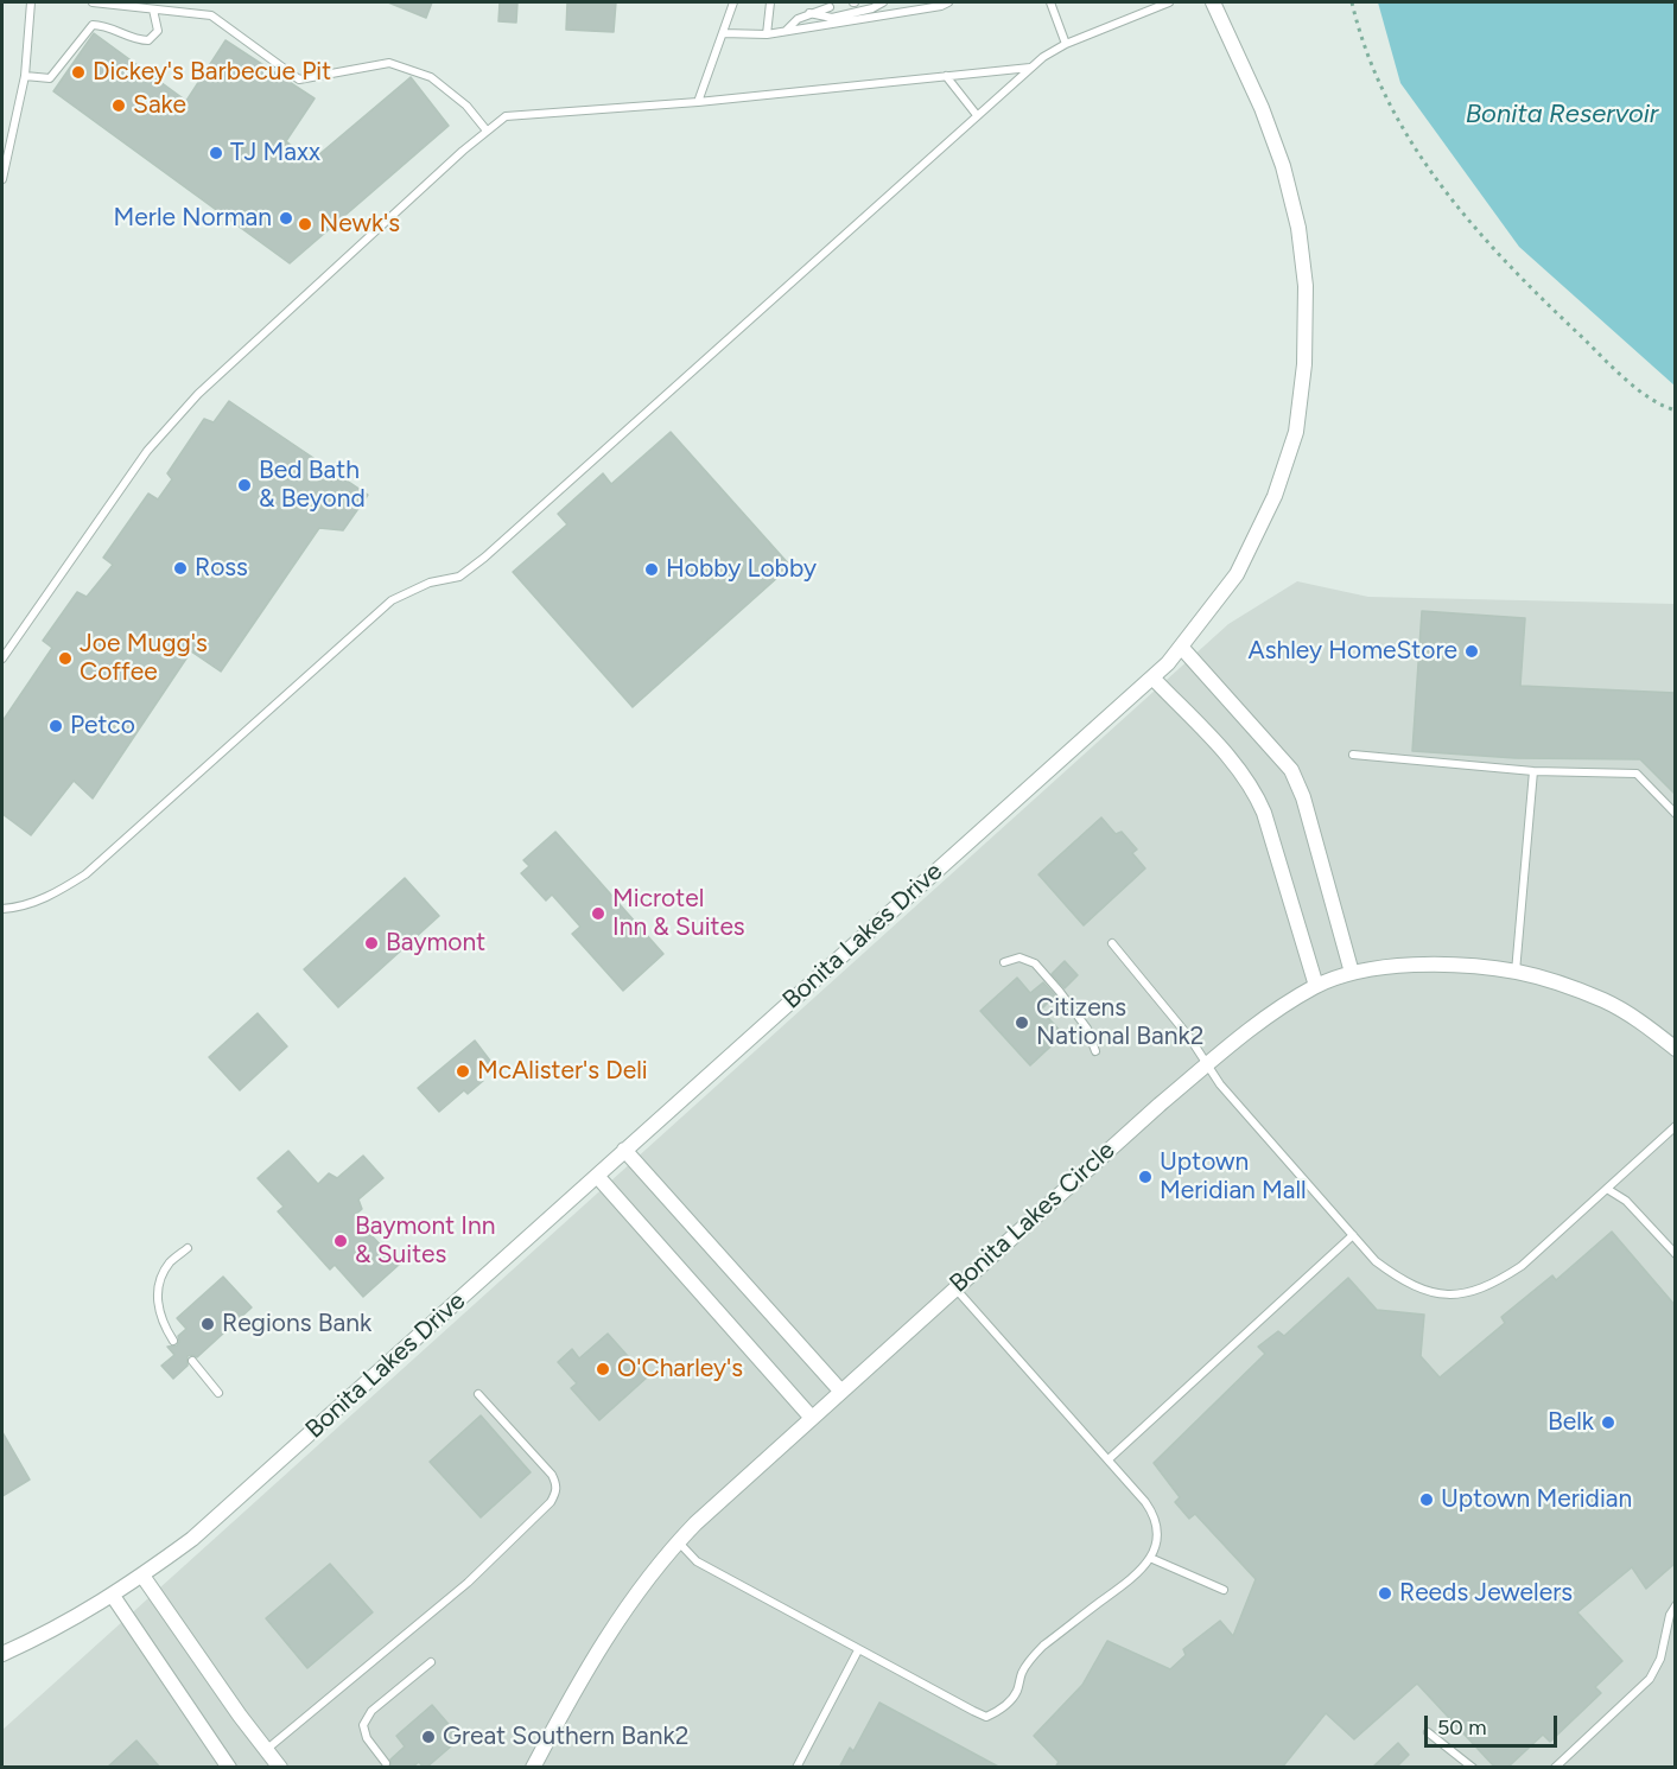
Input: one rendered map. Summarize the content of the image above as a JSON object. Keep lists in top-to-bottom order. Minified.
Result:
{"streets":{"street":["Bonita Lakes Drive","Bonita Lakes Circle"]},"water":["Bonita Reservoir"],"places":["Dickey's Barbecue Pit","Sake","TJ Maxx","Merle Norman","Newk's","Bed Bath & Beyond","Ross","Hobby Lobby","Ashley HomeStore","Joe Mugg's Coffee","Petco","Microtel Inn & Suites","Baymont","Citizens National Bank2","McAlister's Deli","Uptown Meridian Mall","Baymont Inn & Suites","Regions Bank","O'Charley's","Belk","Uptown Meridian","Reeds Jewelers","Great Southern Bank2"],"scale_bar":"50 m"}
